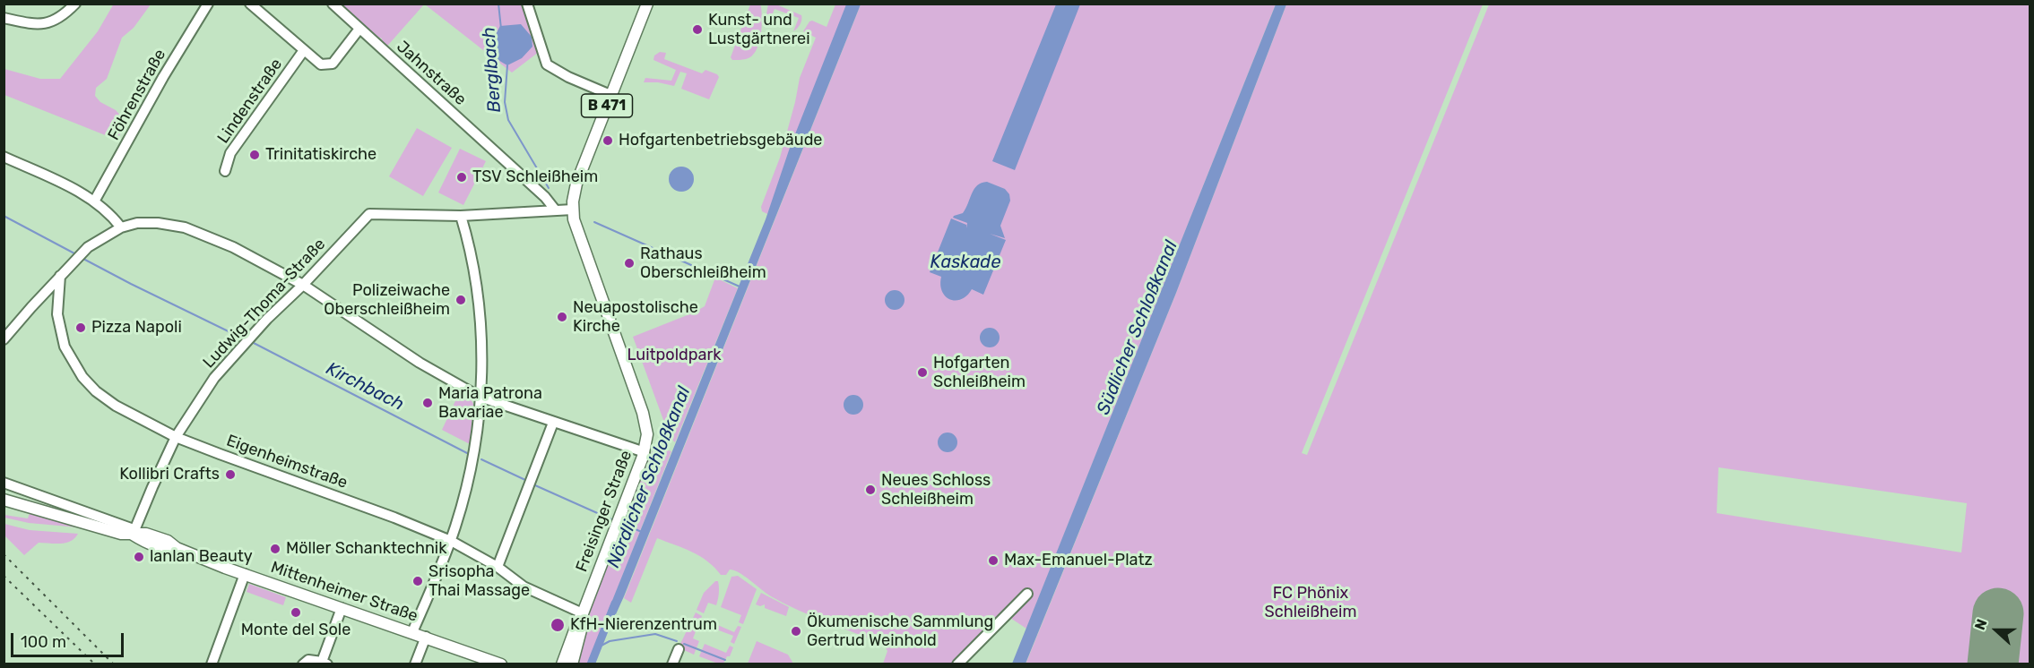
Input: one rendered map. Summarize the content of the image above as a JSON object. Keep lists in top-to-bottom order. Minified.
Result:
{"streets":{"main road":["B 471","Freisinger Straße","Mittenheimer Straße"],"street":["Jahnstraße","Föhrenstraße","Lindenstraße","Ludwig-Thoma-Straße","Eigenheimstraße"]},"crossings":[["Jahnstraße","Lindenstraße"],["Ludwig-Thoma-Straße","Eigenheimstraße"],["Ludwig-Thoma-Straße","Mittenheimer Straße"],["Eigenheimstraße","Freisinger Straße"]],"water":["Berglbach","Kaskade","Südlicher Schloßkanal","Kirchbach","Nördlicher Schloßkanal"],"parks":["Luitpoldpark","FC Phönix Schleißheim"],"places":["Kunst- und Lustgärtnerei","Hofgartenbetriebsgebäude","Trinitatiskirche","TSV Schleißheim","Rathaus Oberschleißheim","Polizeiwache Oberschleißheim","Neuapostolische Kirche","Pizza Napoli","Hofgarten Schleißheim","Maria Patrona Bavariae","Kollibri Crafts","Neues Schloss Schleißheim","Möller Schanktechnik","lanlan Beauty","Max-Emanuel-Platz","Srisopha Thai Massage","Monte del Sole","KfH-Nierenzentrum","Ökumenische Sammlung Gertrud Weinhold"],"scale_bar":"100 m","north":"left"}
